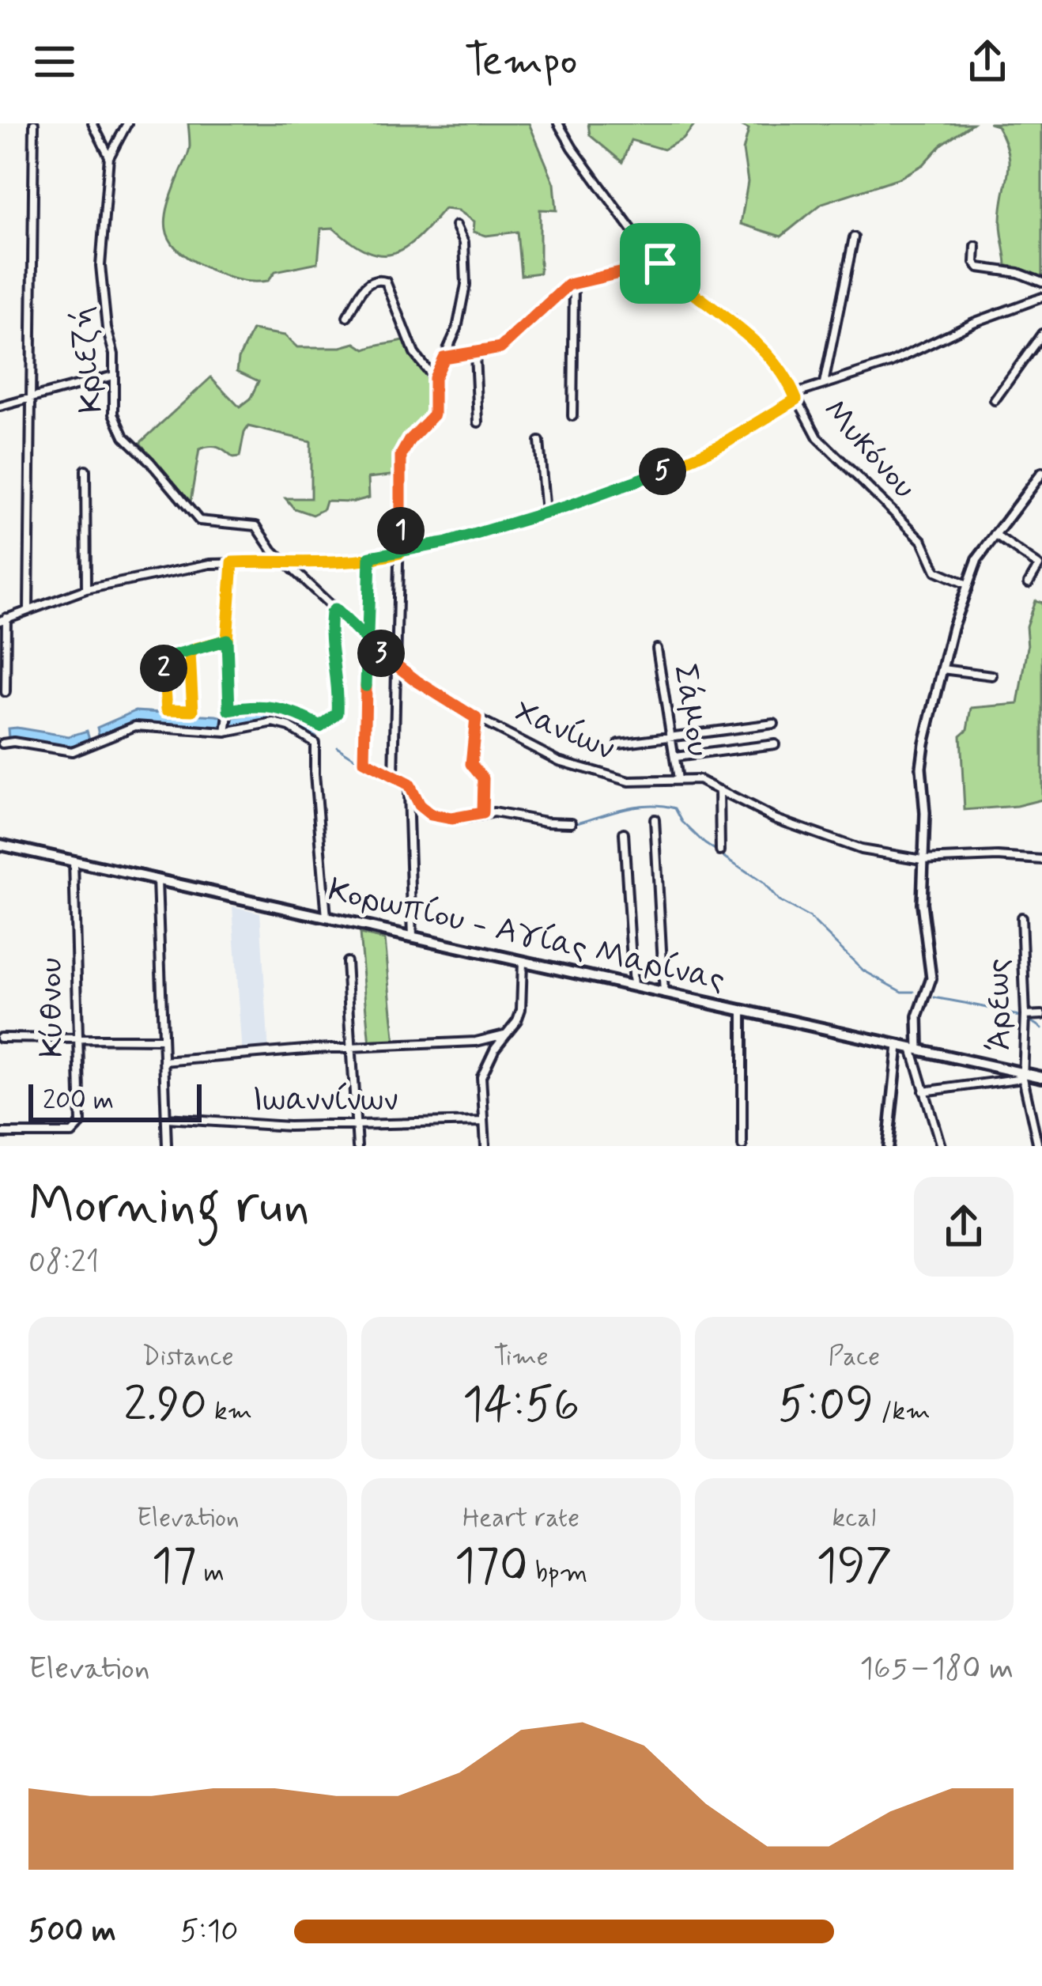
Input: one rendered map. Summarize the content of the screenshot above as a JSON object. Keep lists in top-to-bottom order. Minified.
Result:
{"streets":{"main road":["Κορωπίου - Αγίας Μαρίνας"],"street":["Κριεζή","Μυκόνου","Σάμου","Χανίων","Άρεως","Κύθνου","Ιωαννίνων"]},"crossings":[["Κριεζή","Χανίων"],["Σάμου","Χανίων"],["Κορωπίου - Αγίας Μαρίνας","Άρεως"],["Κορωπίου - Αγίας Μαρίνας","Κύθνου"]],"scale_bar":"200 m","page":{"header":"Tempo","pins":["5","1","3","2"],"scale":"200 m","heading":["Morning run","08:21"],"stats":[["Distance","2.90 km"],["Time","14:56"],["Pace","5:09 /km"],["Elevation","17 m"],["Heart rate","170 bpm"],["kcal","197"]],"chart":["Elevation","165–180 m"],"list":[{"name":"500 m","note":"5:10"}]}}
